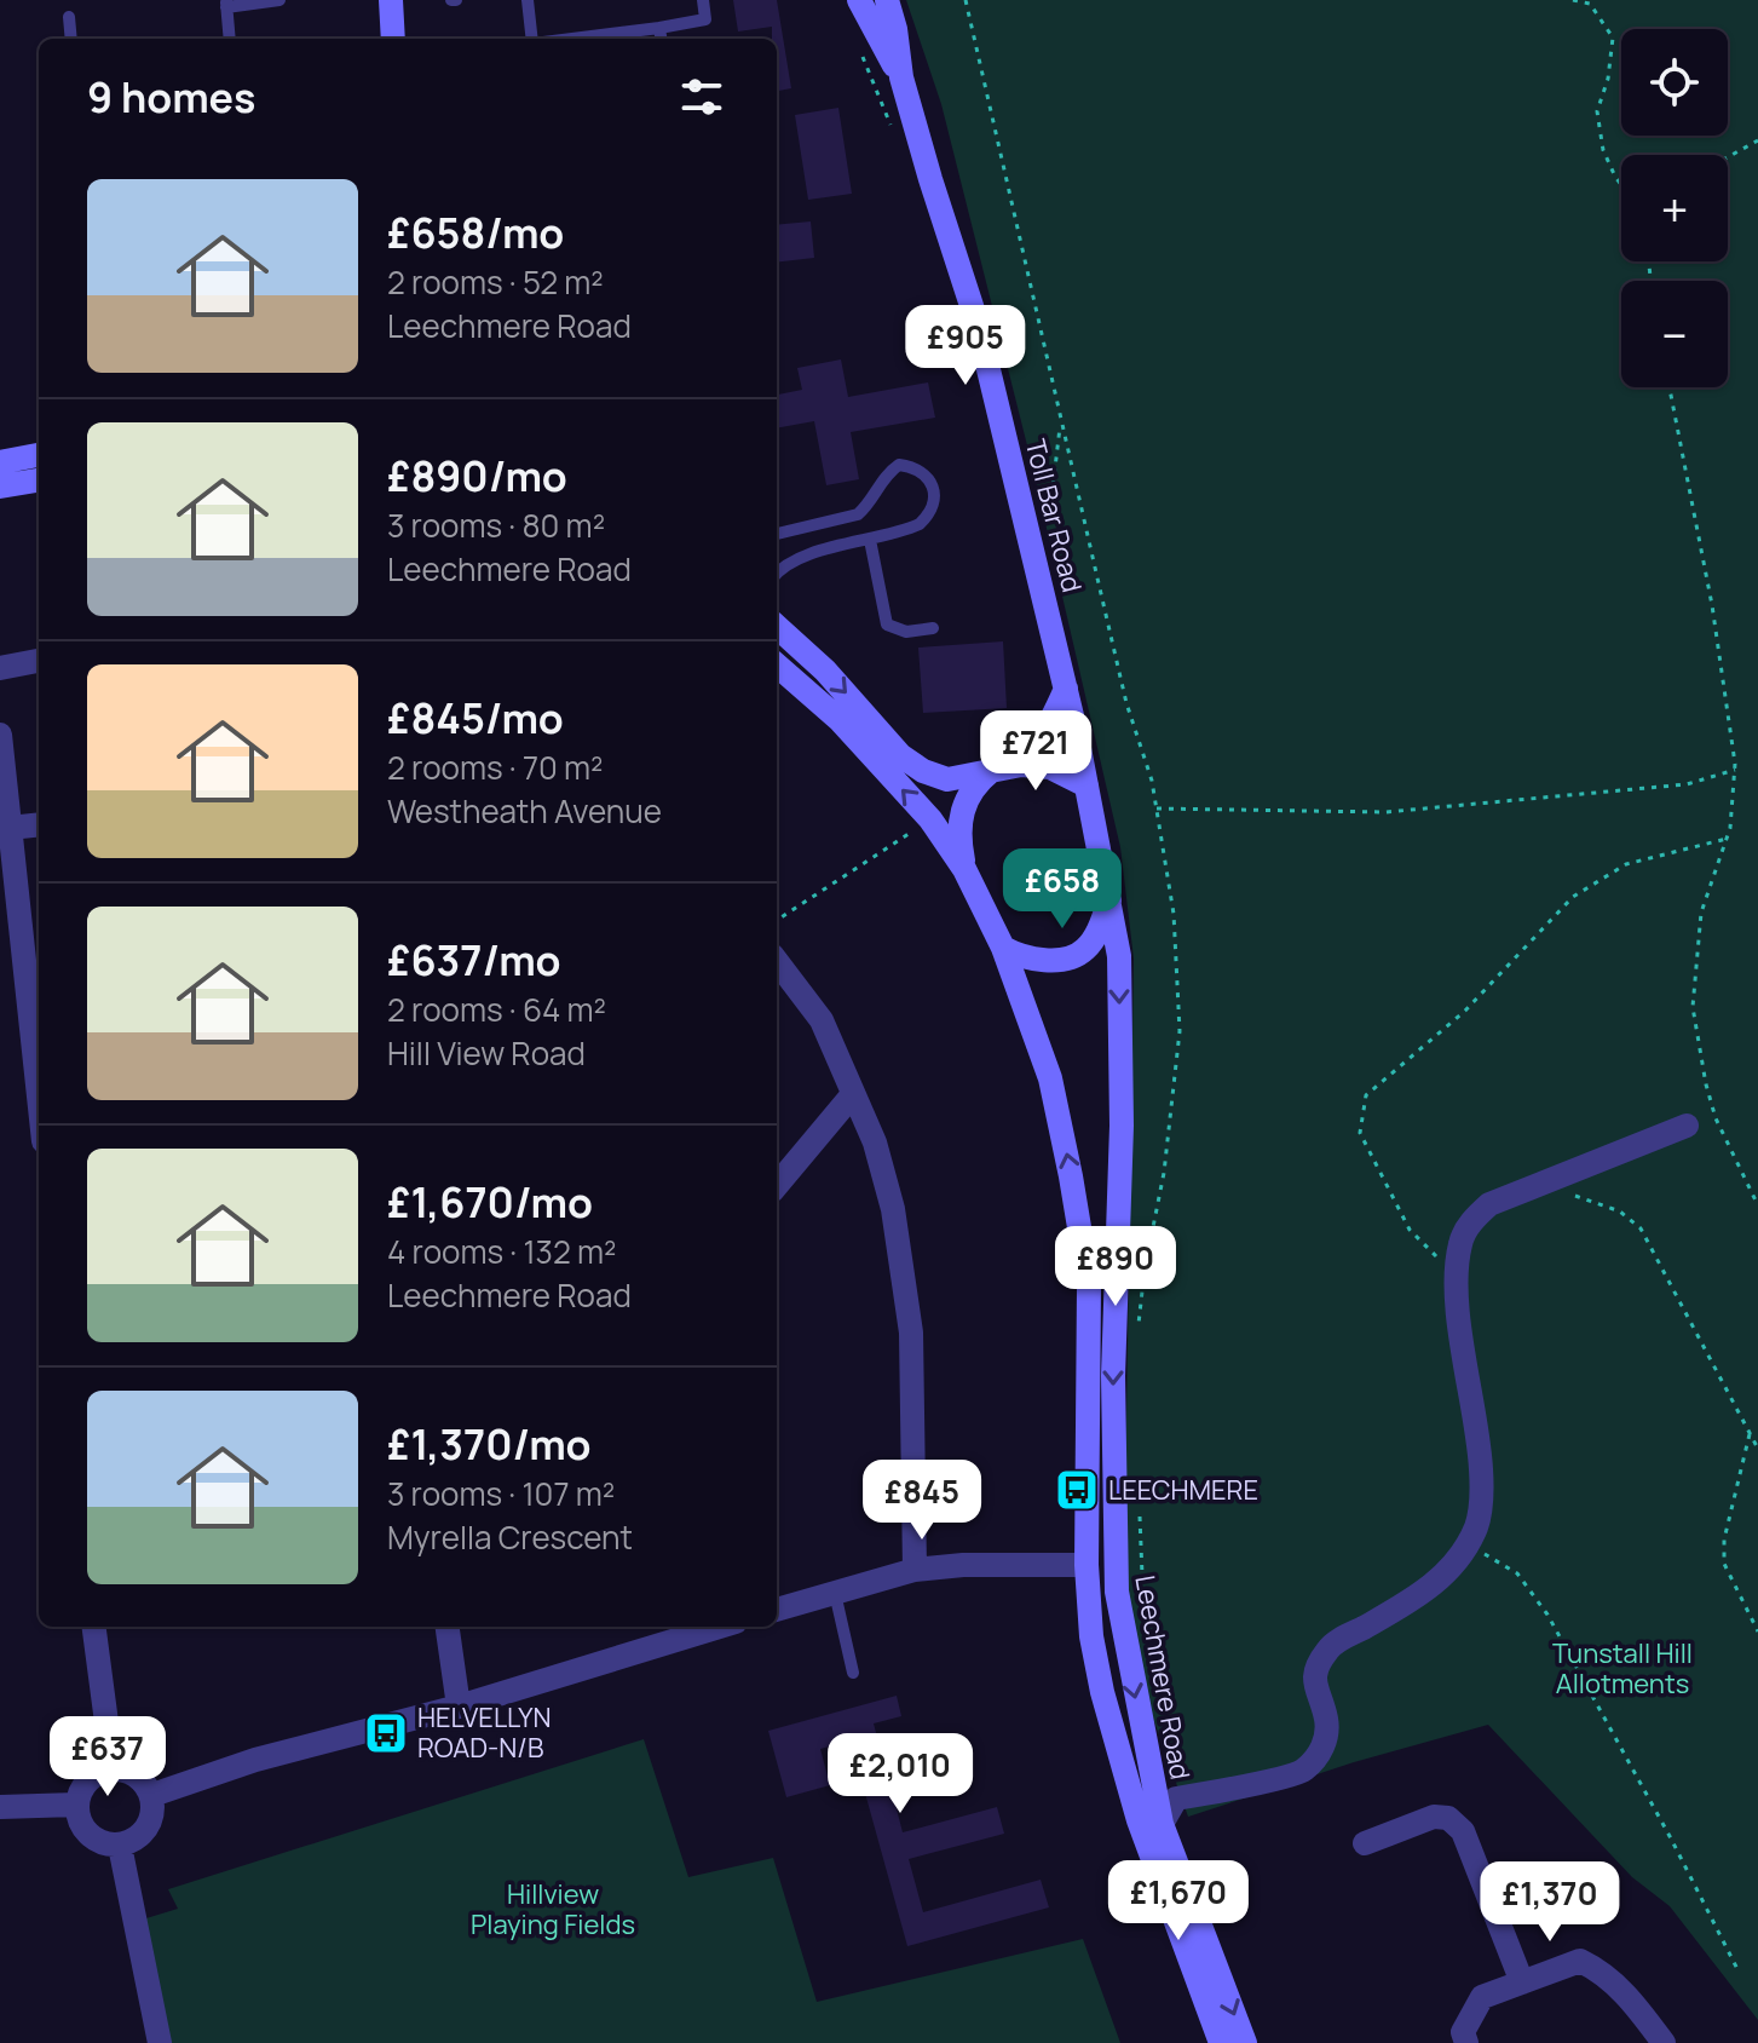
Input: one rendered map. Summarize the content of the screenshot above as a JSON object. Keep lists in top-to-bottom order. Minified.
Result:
{"streets":{"main road":["Toll Bar Road","Leechmere Road"]},"crossings":[["Toll Bar Road","Leechmere Road"]],"parks":["Tunstall Hill Allotments","Hillview Playing Fields"],"places":{"bus stop":["LEECHMERE","HELVELLYN ROAD-N/B"]},"page":{"map_buttons":["+","−"],"heading":"9 homes","list":[{"name":"£658/mo","note":"2 rooms · 52 m² · Leechmere Road"},{"name":"£890/mo","note":"3 rooms · 80 m² · Leechmere Road"},{"name":"£845/mo","note":"2 rooms · 70 m² · Westheath Avenue"},{"name":"£637/mo","note":"2 rooms · 64 m² · Hill View Road"},{"name":"£1,670/mo","note":"4 rooms · 132 m² · Leechmere Road"},{"name":"£1,370/mo","note":"3 rooms · 107 m² · Myrella Crescent"}],"price":["£905","£721","£658","£890","£845","£637","£2,010","£1,670","£1,370"]}}
